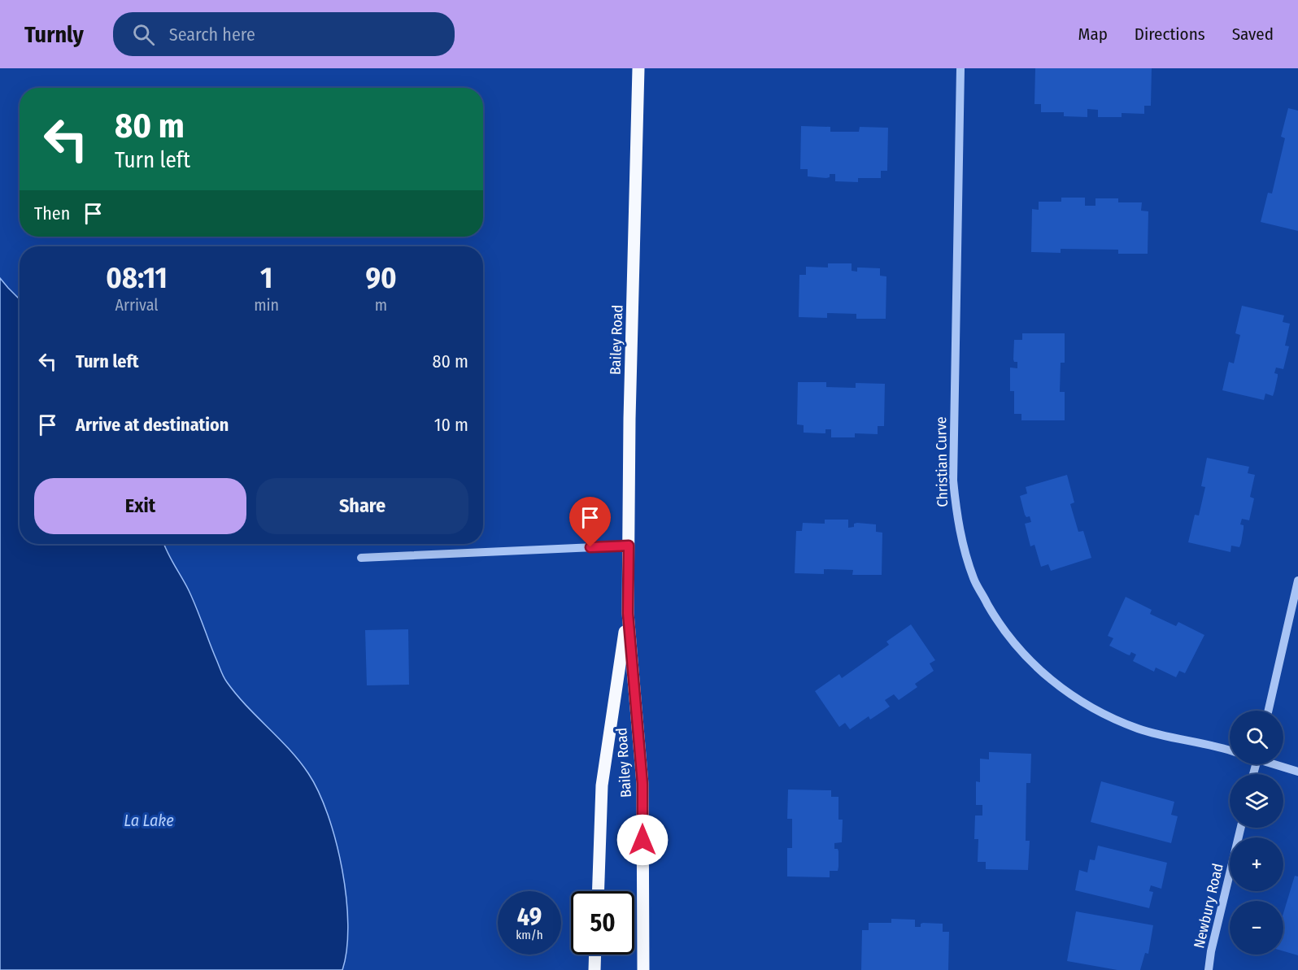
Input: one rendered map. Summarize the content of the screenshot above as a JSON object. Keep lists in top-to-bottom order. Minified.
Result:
{"streets":{"main road":["Bailey Road"],"street":["Christian Curve","Newbury Road"]},"water":["La Lake"],"page":{"header":"Turnly","search":"Search here","nav":["Map","Directions","Saved"],"turn":["80 m","Turn left"],"then":"Then","eta":["08:11","Arrival","1","min","90","m"],"list":[{"name":"Turn left","value":"80 m"},{"name":"Arrive at destination","value":"10 m"}],"buttons":["Exit","Share"],"map_buttons":["+","−"],"speed":"49 km/h","limit":"50"}}
